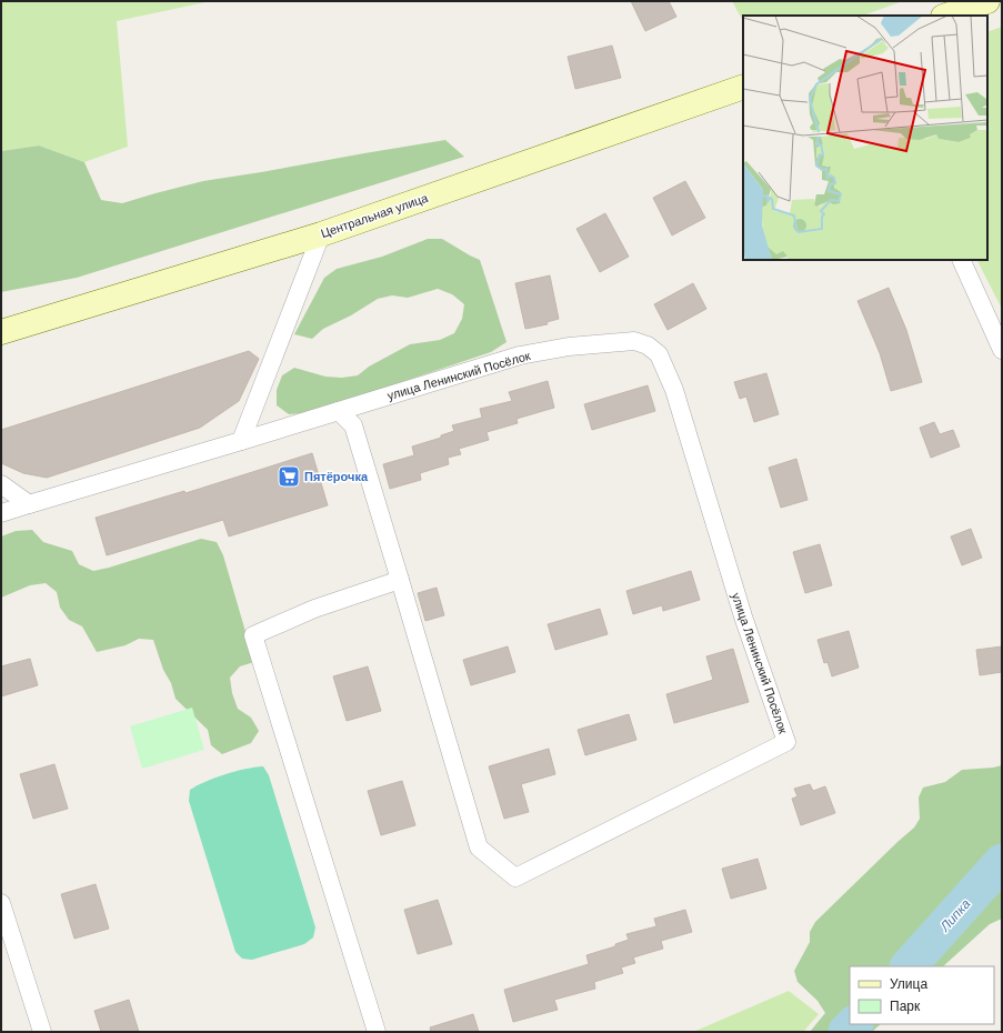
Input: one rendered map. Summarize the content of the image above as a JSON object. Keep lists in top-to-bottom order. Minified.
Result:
{"streets":{"main road":["Центральная улица"],"street":["улица Ленинский Посёлок"]},"water":["Липка"],"places":{"supermarket":["Пятёрочка"]},"legend":["Улица","Парк"]}
